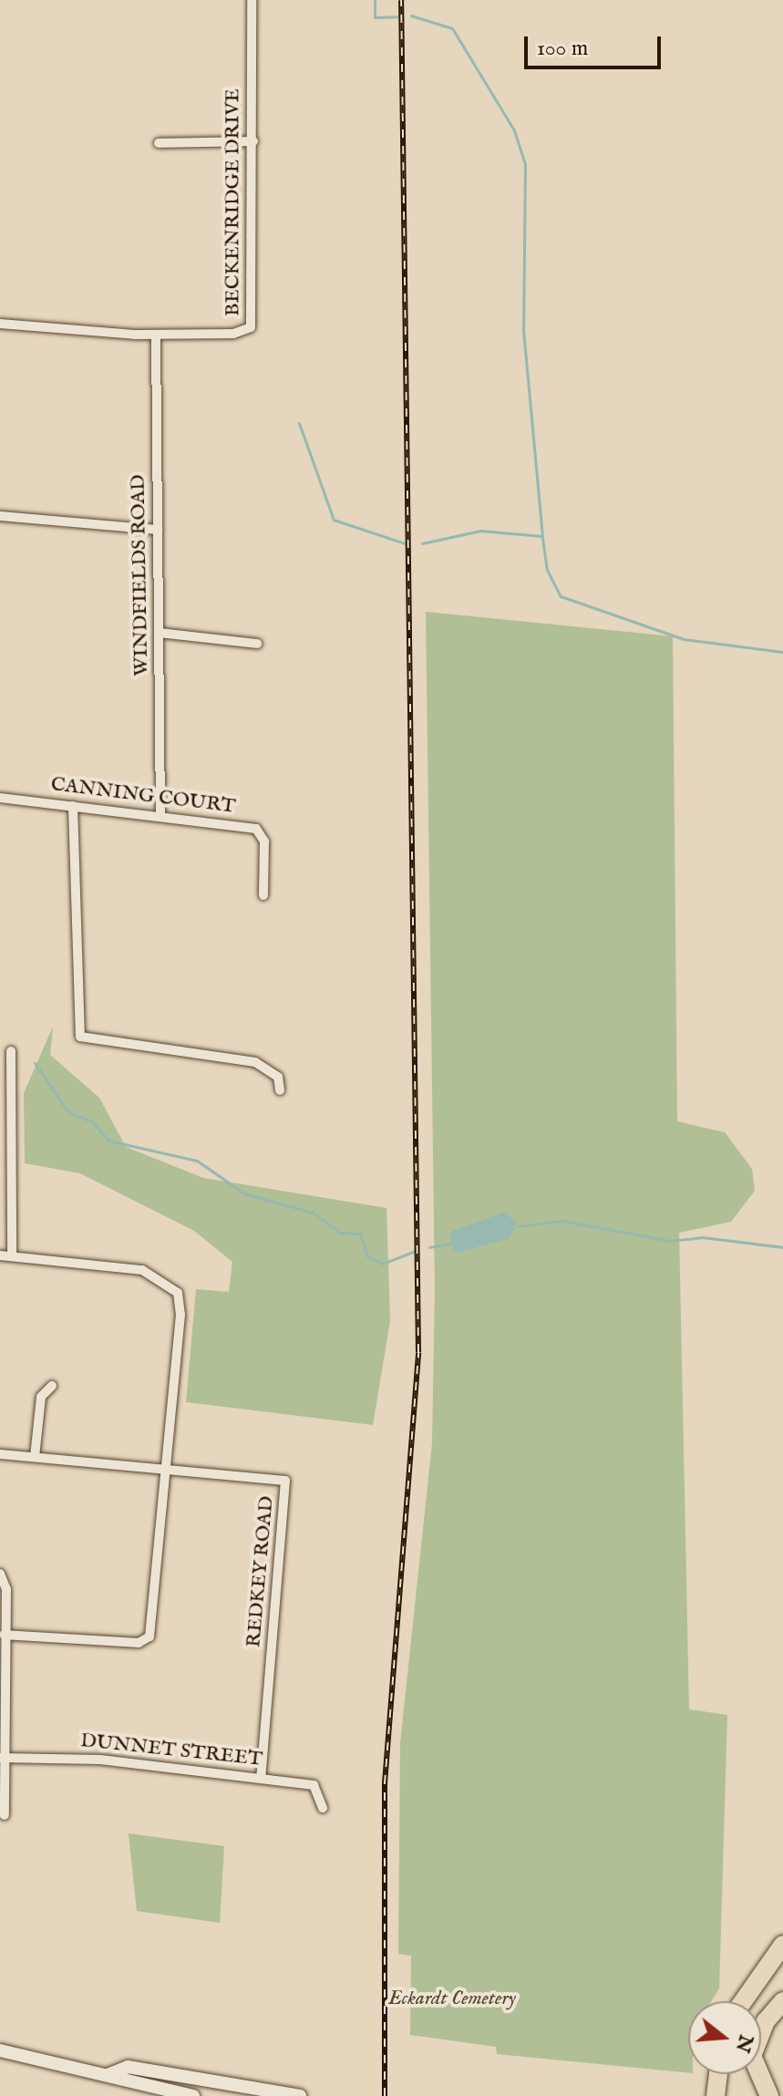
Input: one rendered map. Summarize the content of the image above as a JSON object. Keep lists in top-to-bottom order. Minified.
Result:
{"streets":{"street":["BECKENRIDGE DRIVE","WINDFIELDS ROAD","CANNING COURT","REDKEY ROAD","DUNNET STREET"]},"crossings":[["BECKENRIDGE DRIVE","WINDFIELDS ROAD"],["WINDFIELDS ROAD","CANNING COURT"],["REDKEY ROAD","DUNNET STREET"]],"parks":["Eckardt Cemetery"],"scale_bar":"100 m","north":"right"}
